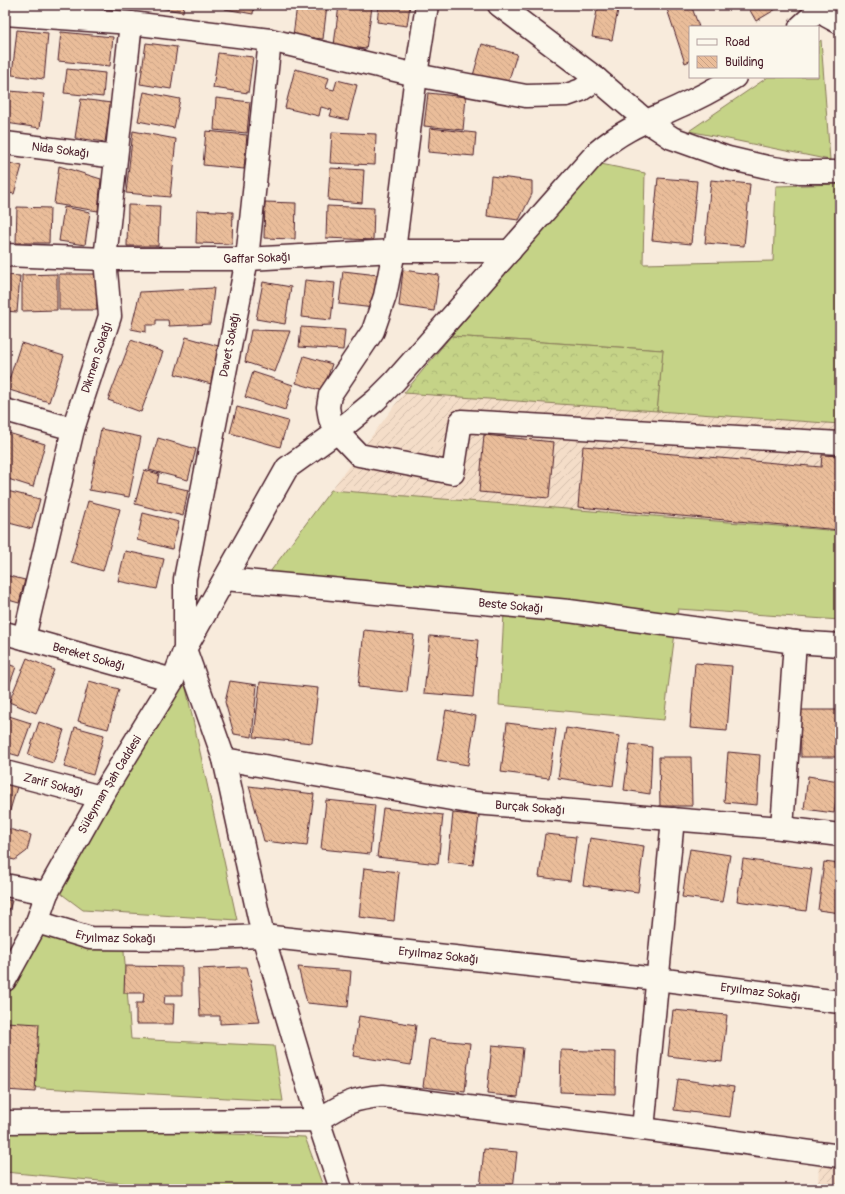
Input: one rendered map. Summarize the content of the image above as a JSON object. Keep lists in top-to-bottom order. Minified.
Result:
{"streets":{"street":["Nida Sokağı","Gaffar Sokağı","Davet Sokağı","Dikmen Sokağı","Beste Sokağı","Bereket Sokağı","Zarif Sokağı","Süleyman Şah Caddesi","Burçak Sokağı","Eryılmaz Sokağı"]},"crossings":[["Nida Sokağı","Dikmen Sokağı"],["Gaffar Sokağı","Davet Sokağı"],["Gaffar Sokağı","Dikmen Sokağı"],["Davet Sokağı","Süleyman Şah Caddesi"],["Dikmen Sokağı","Bereket Sokağı"],["Bereket Sokağı","Süleyman Şah Caddesi"],["Zarif Sokağı","Süleyman Şah Caddesi"],["Süleyman Şah Caddesi","Eryılmaz Sokağı"]],"legend":["Road","Building"]}
